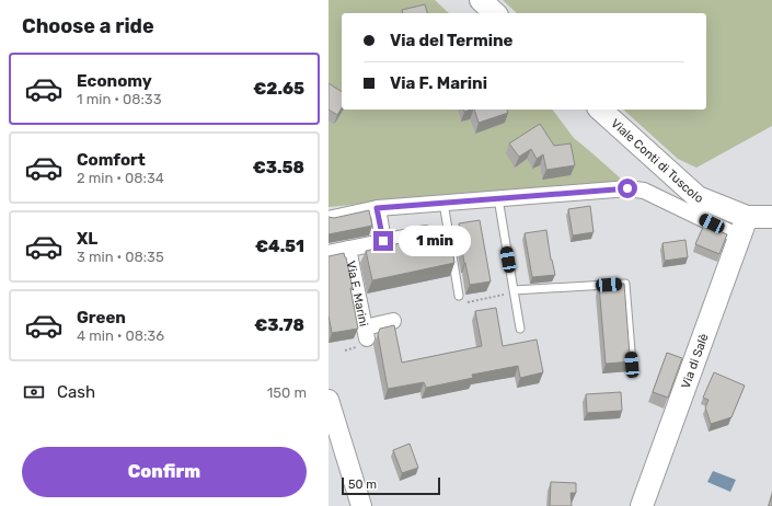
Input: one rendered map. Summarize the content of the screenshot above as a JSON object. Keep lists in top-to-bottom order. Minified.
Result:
{"streets":{"main road":["Viale Conti di Tuscolo","Via di Salè"],"street":["Via F. Marini"]},"crossings":[["Viale Conti di Tuscolo","Via di Salè"]],"scale_bar":"50 m","page":{"heading":"Choose a ride","banner":["Via del Termine","Via F. Marini"],"list":[{"name":"Economy","note":"1 min · 08:33","value":"€2.65"},{"name":"Comfort","note":"2 min · 08:34","value":"€3.58"},{"name":"XL","note":"3 min · 08:35","value":"€4.51"},{"name":"Green","note":"4 min · 08:36","value":"€3.78"}],"bubble":"1 min","pay":["Cash","150 m"],"buttons":"Confirm","scale":"50 m"}}
